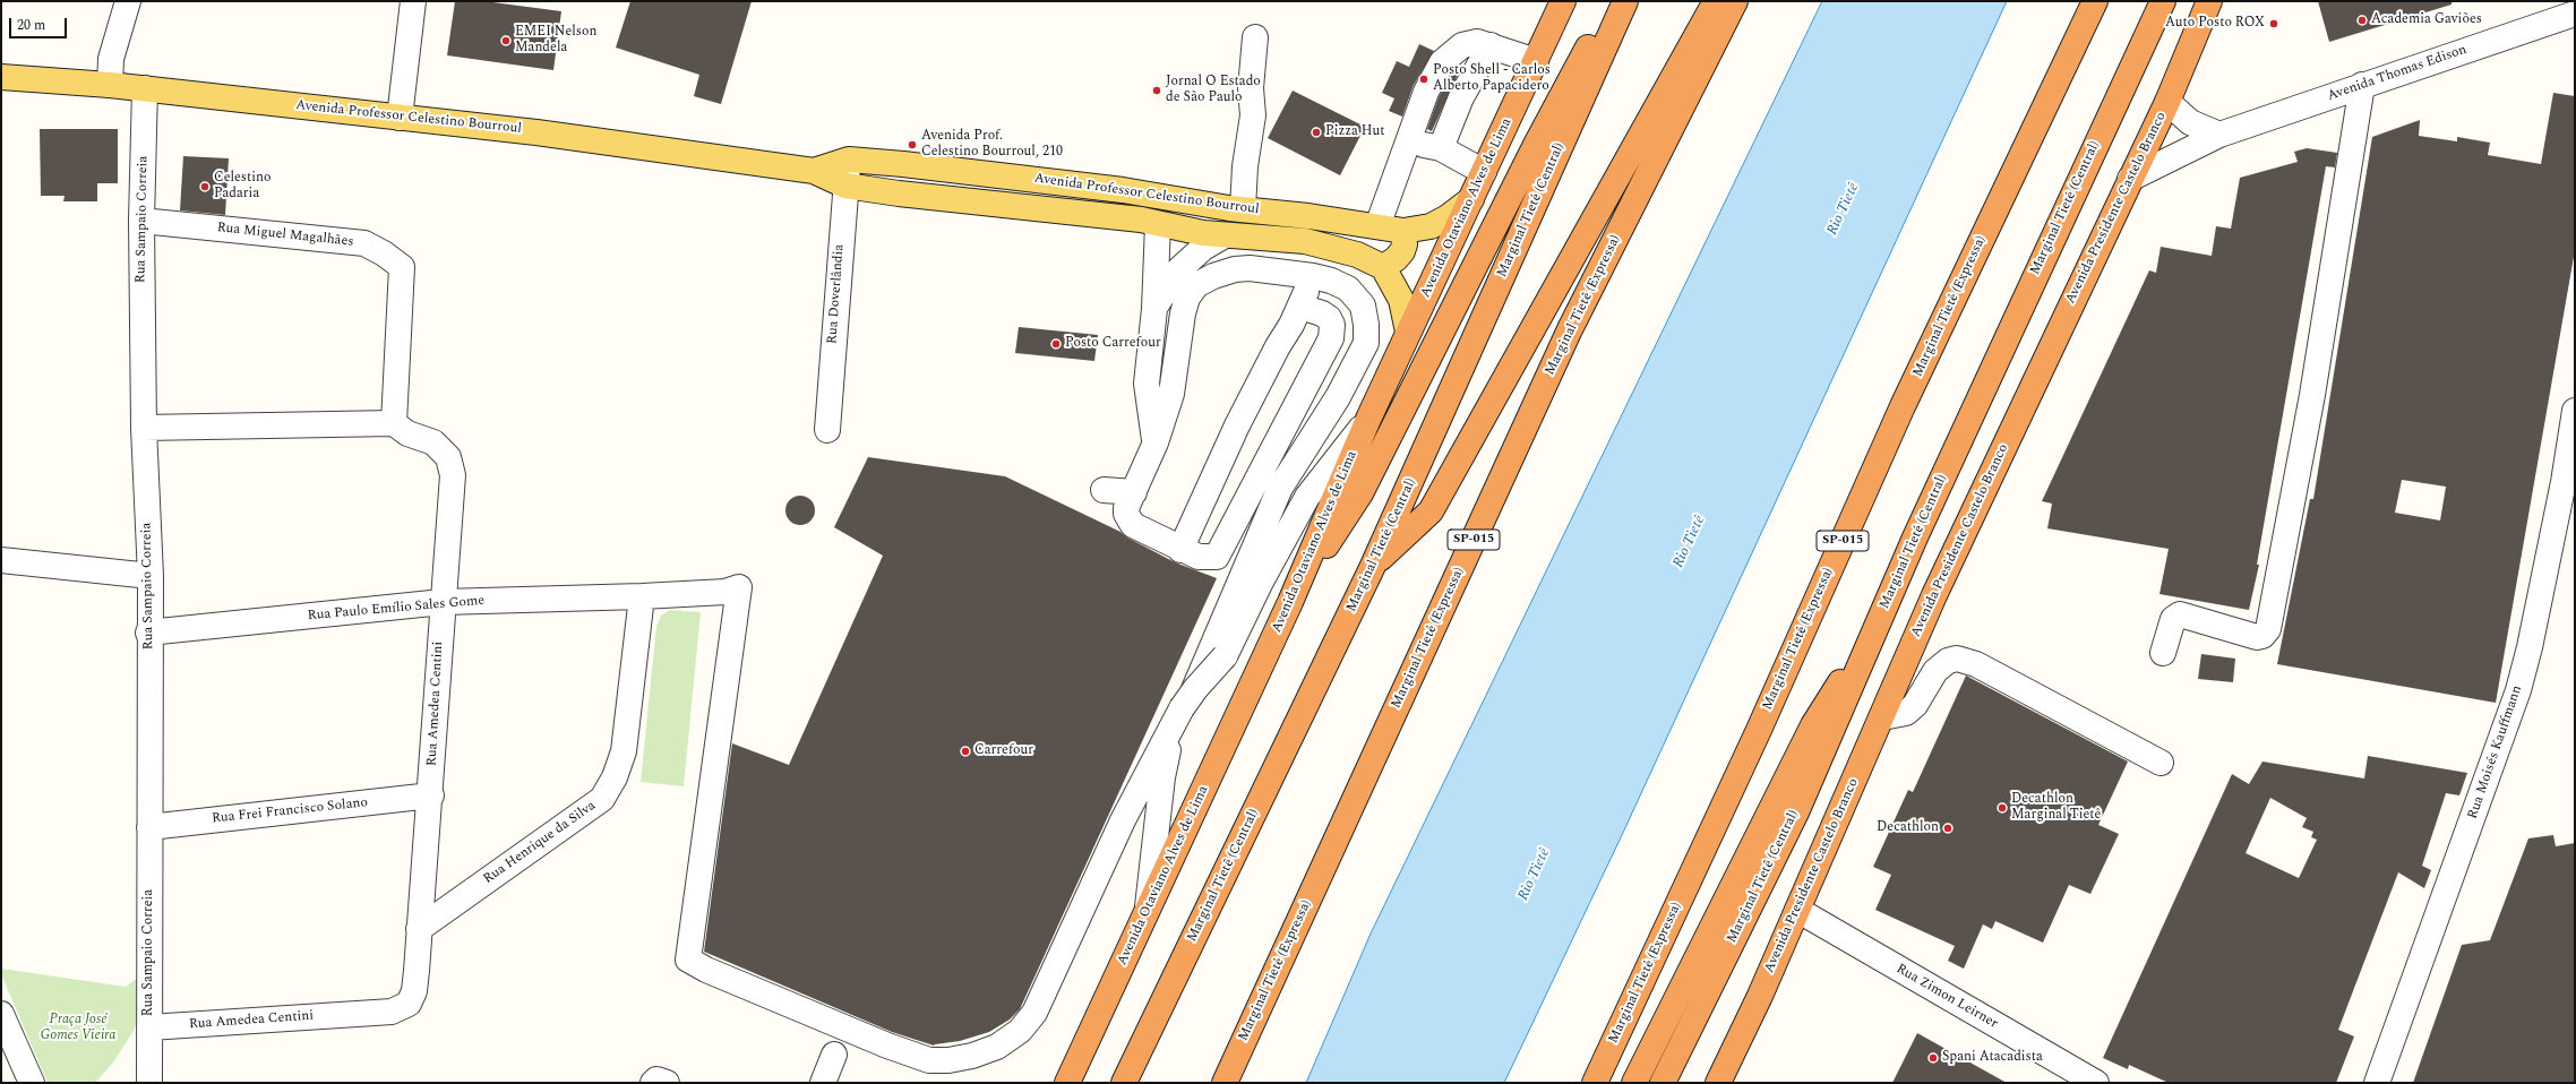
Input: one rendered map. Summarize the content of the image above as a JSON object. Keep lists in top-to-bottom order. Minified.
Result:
{"streets":{"highway":["Avenida Otaviano Alves de Lima","Marginal Tietê (Central)","Avenida Presidente Castelo Branco","Marginal Tietê (Expressa)","SP-015"],"main road":["Avenida Professor Celestino Bourroul"],"street":["Avenida Thomas Edison","Rua Sampaio Correia","Rua Miguel Magalhães","Rua Doverlândia","Rua Paulo Emílio Sales Gome","Rua Amedea Centini","Rua Moisés Kauffmann","Rua Frei Francisco Solano","Rua Henrique da Silva","Rua Zimon Leirner"]},"crossings":[["Avenida Thomas Edison","Avenida Presidente Castelo Branco"],["Avenida Professor Celestino Bourroul","Avenida Otaviano Alves de Lima"],["Avenida Professor Celestino Bourroul","Rua Sampaio Correia"],["Avenida Professor Celestino Bourroul","Rua Doverlândia"],["Avenida Otaviano Alves de Lima","Rua Paulo Emílio Sales Gome"],["Avenida Presidente Castelo Branco","Rua Zimon Leirner"],["Rua Sampaio Correia","Rua Miguel Magalhães"],["Rua Sampaio Correia","Rua Paulo Emílio Sales Gome"],["Rua Sampaio Correia","Rua Amedea Centini"],["Rua Sampaio Correia","Rua Frei Francisco Solano"],["Rua Miguel Magalhães","Rua Amedea Centini"],["Rua Paulo Emílio Sales Gome","Rua Amedea Centini"],["Rua Paulo Emílio Sales Gome","Rua Henrique da Silva"],["Rua Amedea Centini","Rua Frei Francisco Solano"],["Rua Amedea Centini","Rua Henrique da Silva"]],"water":["Rio Tietê"],"parks":["Praça José Gomes Vieira"],"places":["Academia Gaviões","Auto Posto ROX","EMEI Nelson Mandela","Posto Shell - Carlos Alberto Papacidero","Jornal O Estado de São Paulo","Pizza Hut","Avenida Prof. Celestino Bourroul, 210","Celestino Padaria","Posto Carrefour","Carrefour","Decathlon Marginal Tietê","Decathlon","Spani Atacadista"],"scale_bar":"20 m"}
